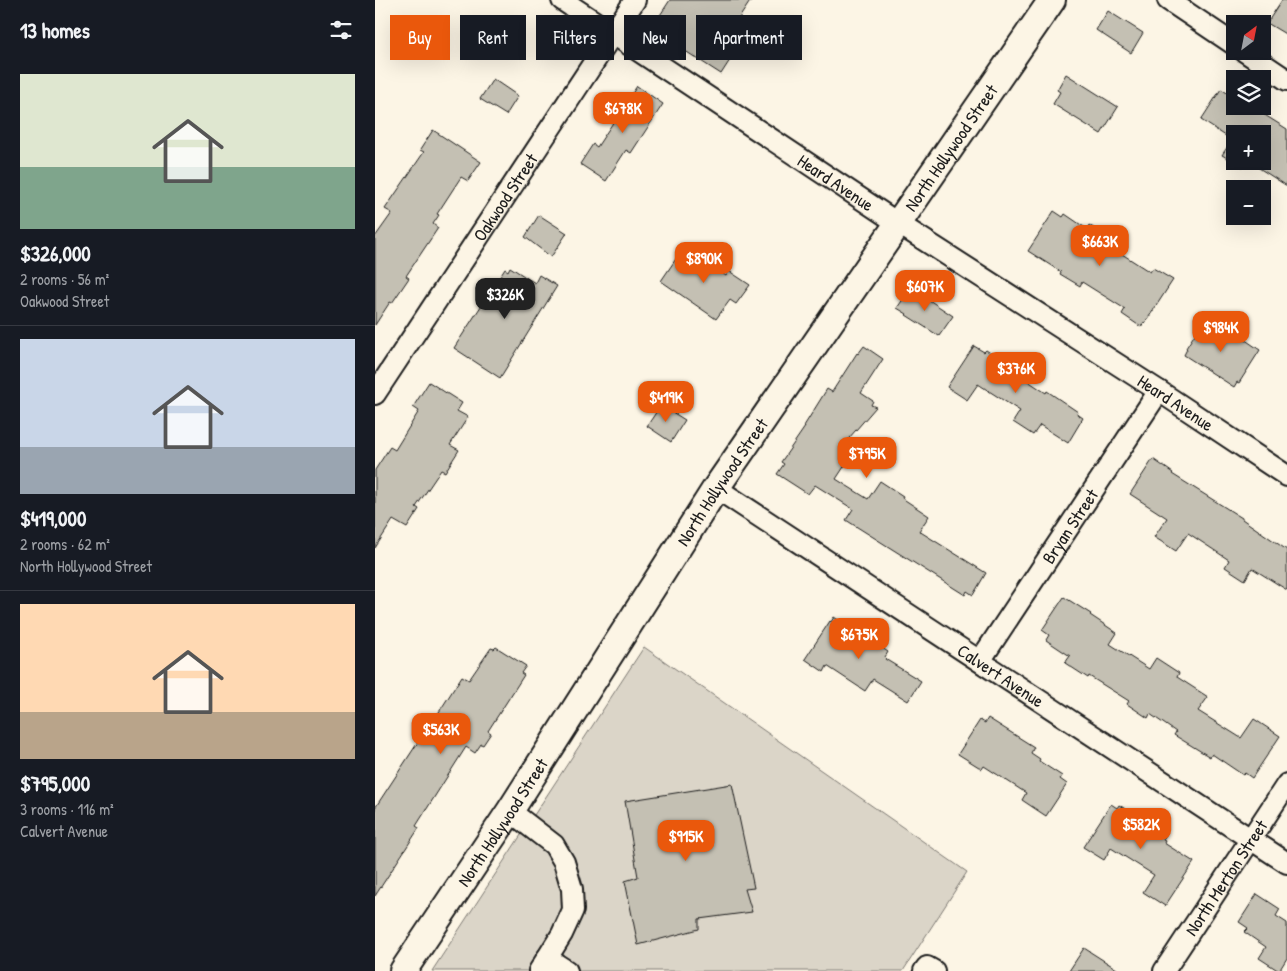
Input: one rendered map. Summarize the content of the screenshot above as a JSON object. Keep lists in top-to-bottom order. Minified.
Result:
{"streets":{"main road":["North Hollywood Street"],"street":["Heard Avenue","Oakwood Street","Bryan Street","Calvert Avenue","North Merton Street"]},"crossings":[["North Hollywood Street","Heard Avenue"],["North Hollywood Street","Calvert Avenue"],["Heard Avenue","Bryan Street"],["Bryan Street","Calvert Avenue"],["Calvert Avenue","North Merton Street"]],"north":"top right","page":{"heading":"13 homes","map_buttons":["+","−"],"chip":["Buy","Rent","Filters","New","Apartment"],"list":[{"name":"$326,000","note":"2 rooms · 56 m² · Oakwood Street"},{"name":"$419,000","note":"2 rooms · 62 m² · North Hollywood Street"},{"name":"$795,000","note":"3 rooms · 116 m² · Calvert Avenue"}],"price":["$678K","$663K","$890K","$607K","$326K","$984K","$376K","$419K","$795K","$675K","$563K","$582K","$915K"]}}
